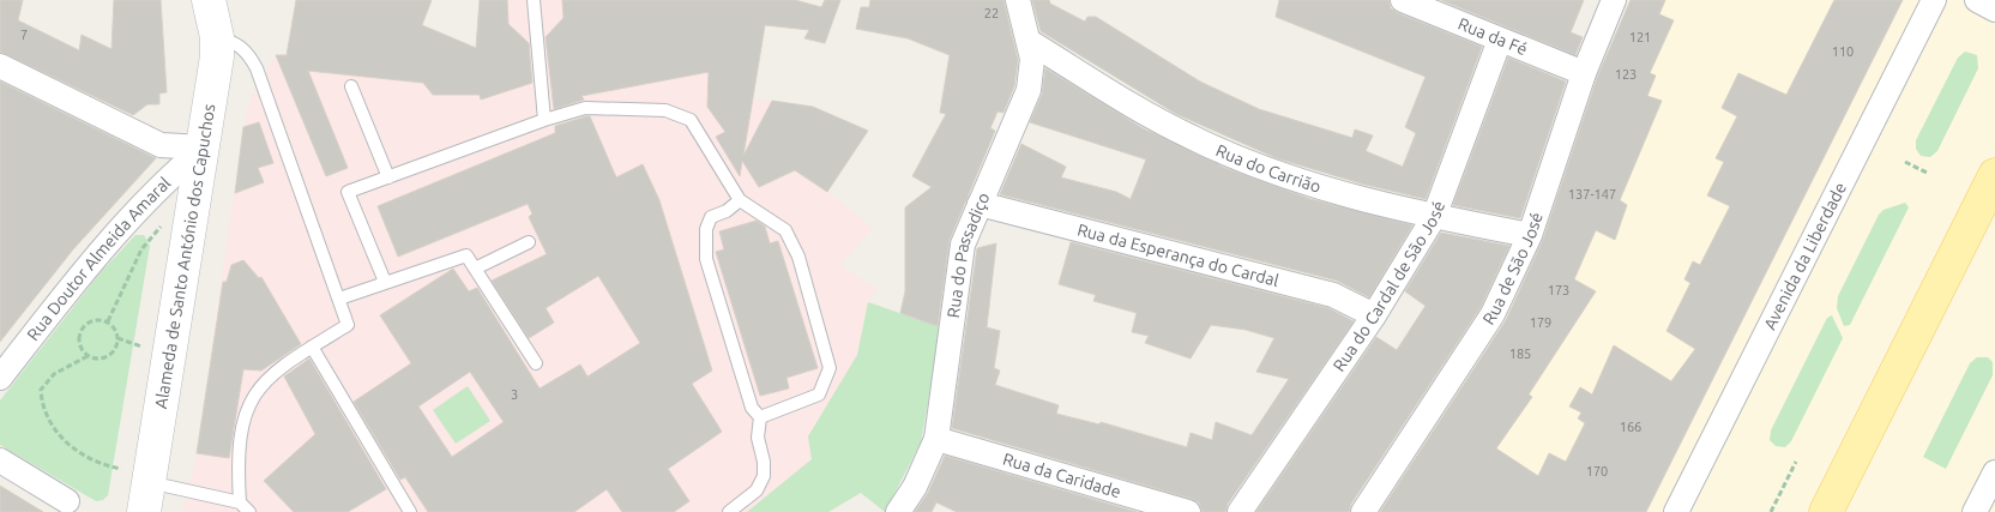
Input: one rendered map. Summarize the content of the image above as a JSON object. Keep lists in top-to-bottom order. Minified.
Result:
{"streets":{"street":["Rua da Fé","Rua do Carrião","Rua da Esperança do Cardal","Alameda de Santo António dos Capuchos","Rua do Passadiço","Avenida da Liberdade","Rua Doutor Almeida Amaral","Rua de São José","Rua do Cardal de São José","Rua da Caridade"]},"crossings":[["Rua da Fé","Rua de São José"],["Rua da Fé","Rua do Cardal de São José"],["Rua do Carrião","Rua do Passadiço"],["Rua do Carrião","Rua de São José"],["Rua do Carrião","Rua do Cardal de São José"],["Rua da Esperança do Cardal","Rua do Passadiço"],["Rua da Esperança do Cardal","Rua do Cardal de São José"],["Alameda de Santo António dos Capuchos","Rua Doutor Almeida Amaral"],["Rua do Passadiço","Rua da Caridade"]],"house_numbers":["22","7","121","110","123","137-147","173","179","185","3","166","170"]}
